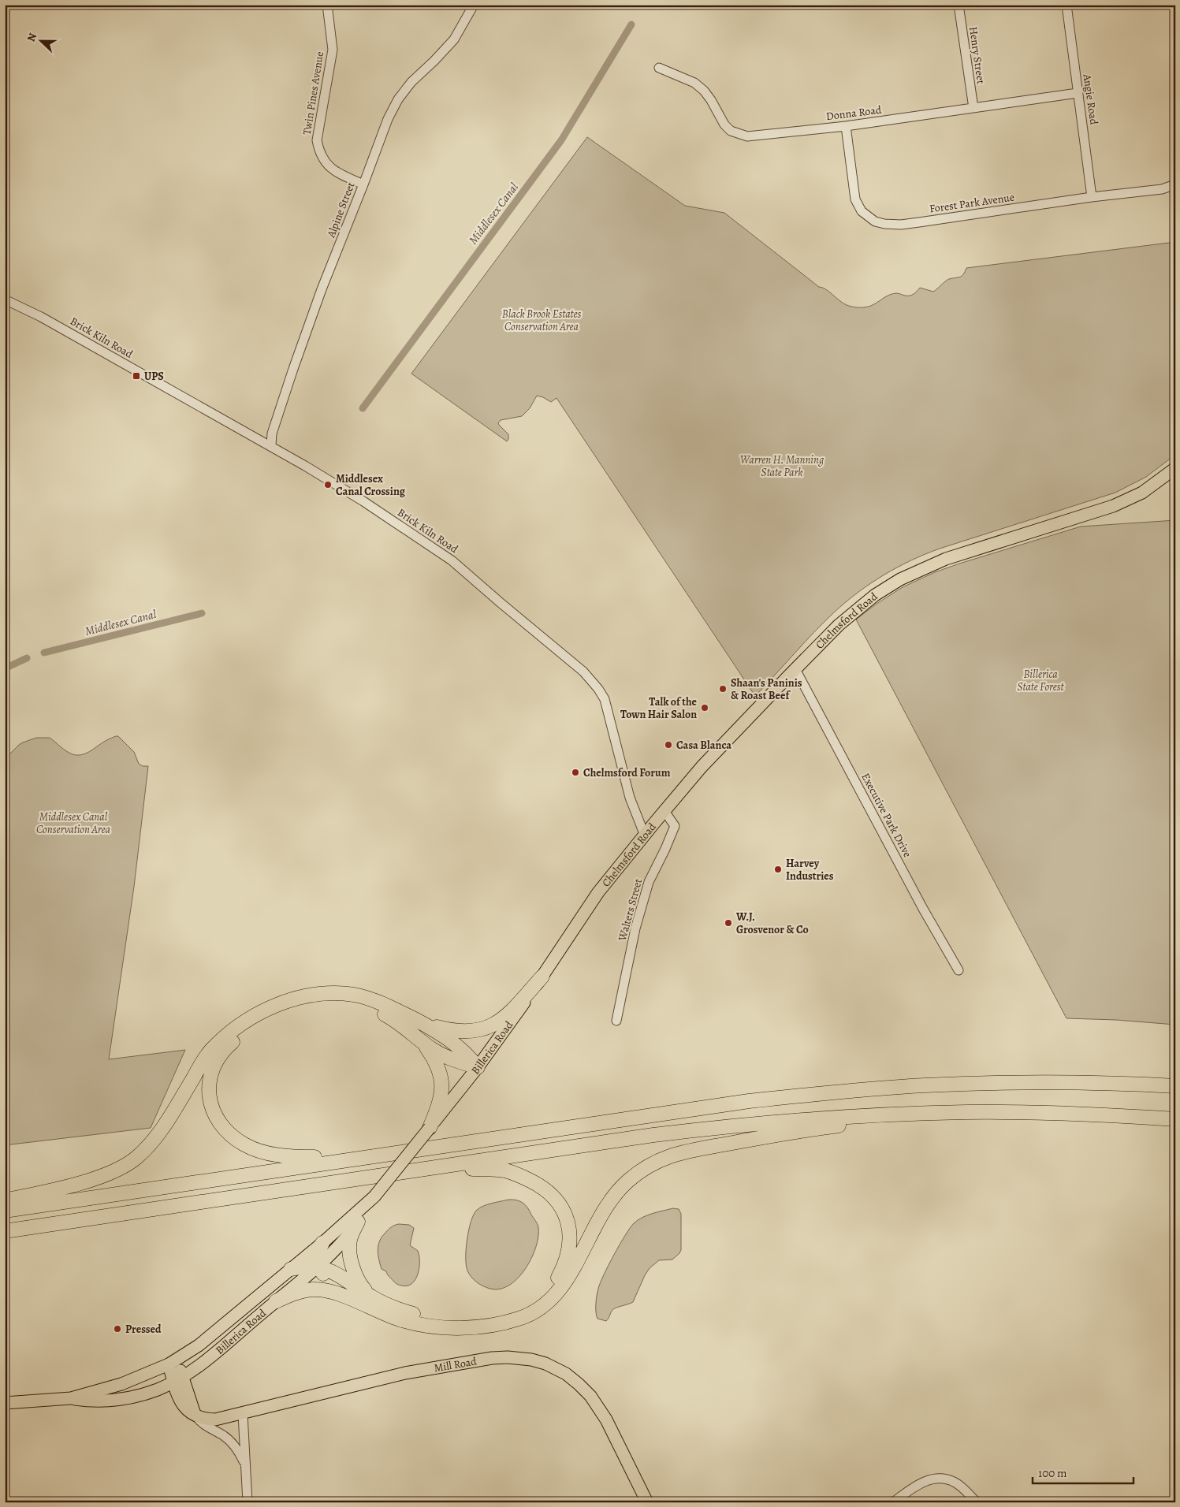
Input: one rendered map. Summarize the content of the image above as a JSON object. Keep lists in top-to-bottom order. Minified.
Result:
{"streets":{"main road":["Chelmsford Road","Billerica Road","Mill Road"],"street":["Henry Street","Twin Pines Avenue","Angie Road","Donna Road","Forest Park Avenue","Alpine Street","Brick Kiln Road","Executive Park Drive","Walters Street"]},"crossings":[["Henry Street","Donna Road"],["Twin Pines Avenue","Alpine Street"],["Angie Road","Donna Road"],["Angie Road","Forest Park Avenue"],["Donna Road","Forest Park Avenue"],["Alpine Street","Brick Kiln Road"],["Brick Kiln Road","Chelmsford Road"],["Chelmsford Road","Executive Park Drive"],["Chelmsford Road","Walters Street"],["Chelmsford Road","Billerica Road"],["Billerica Road","Mill Road"]],"water":["Middlesex Canal"],"parks":["Black Brook Estates Conservation Area","Warren H. Manning State Park","Billerica State Forest","Middlesex Canal Conservation Area"],"places":{"transit":["UPS"],"other":["Middlesex Canal Crossing","Shaan's Paninis & Roast Beef","Talk of the Town Hair Salon","Casa Blanca","Chelmsford Forum","Harvey Industries","W.J. Grosvenor & Co","Pressed"]},"scale_bar":"100 m","north":"left"}
